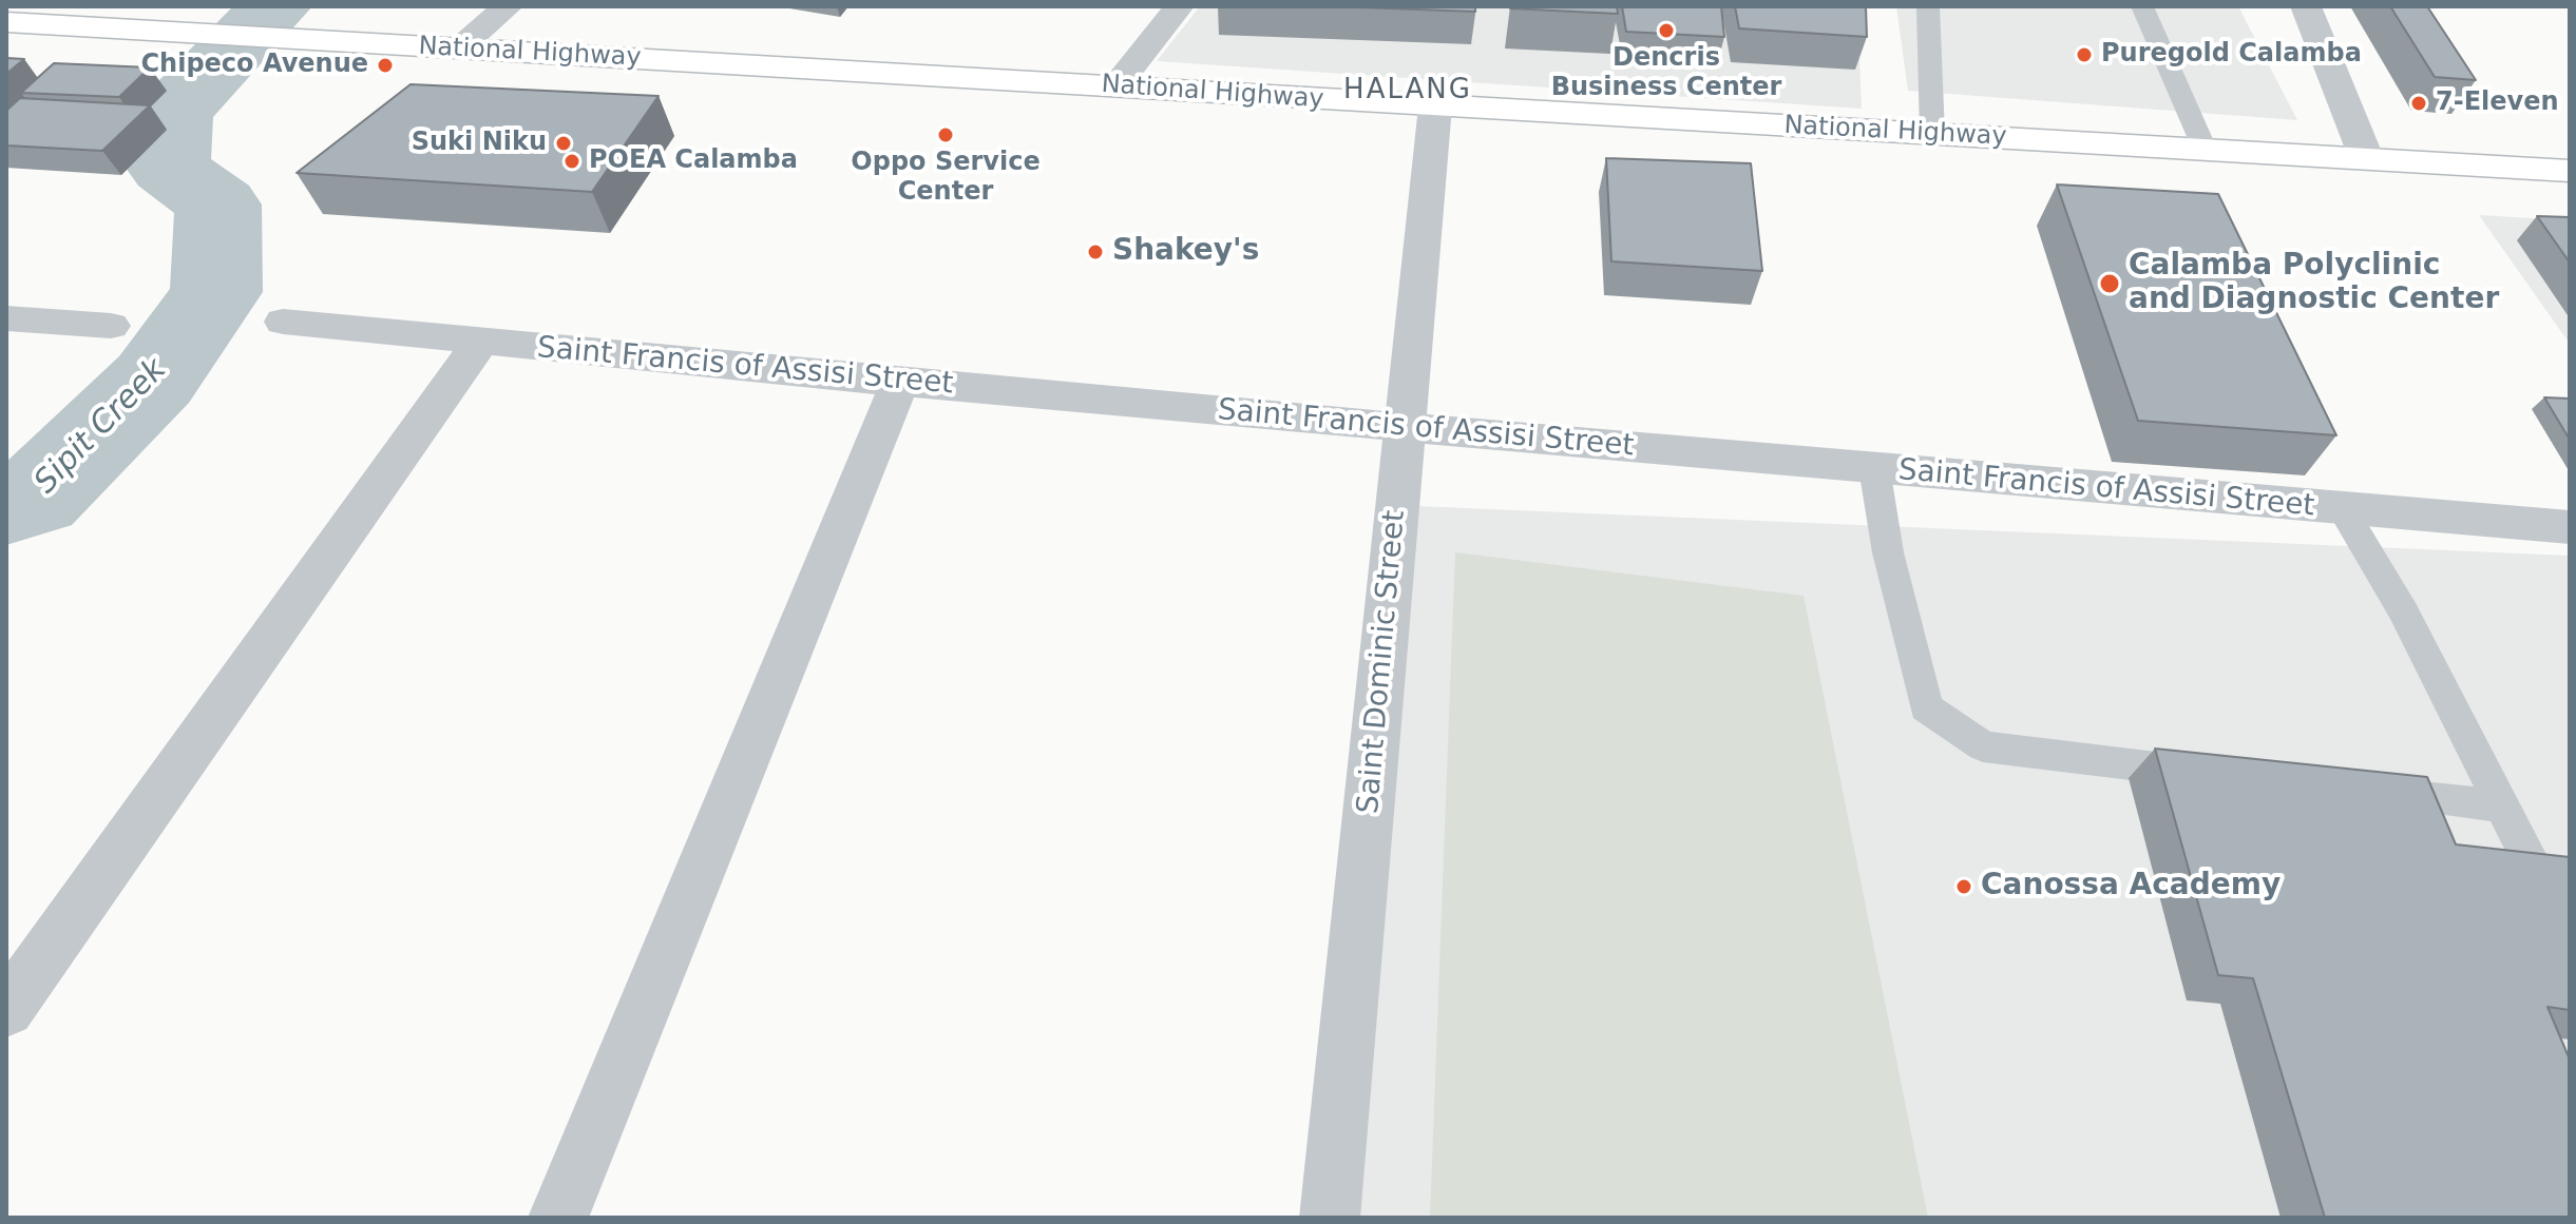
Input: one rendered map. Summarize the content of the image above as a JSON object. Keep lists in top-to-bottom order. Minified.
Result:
{"streets":{"main road":["National Highway"],"street":["Saint Francis of Assisi Street","Saint Dominic Street"]},"crossings":[["National Highway","Saint Dominic Street"],["Saint Francis of Assisi Street","Saint Dominic Street"]],"districts":["HALANG"],"water":["Sipit Creek"],"places":["Dencris Business Center","Puregold Calamba","Chipeco Avenue","7-Eleven","Oppo Service Center","Suki Niku","POEA Calamba","Shakey's","Calamba Polyclinic and Diagnostic Center","Canossa Academy"]}
